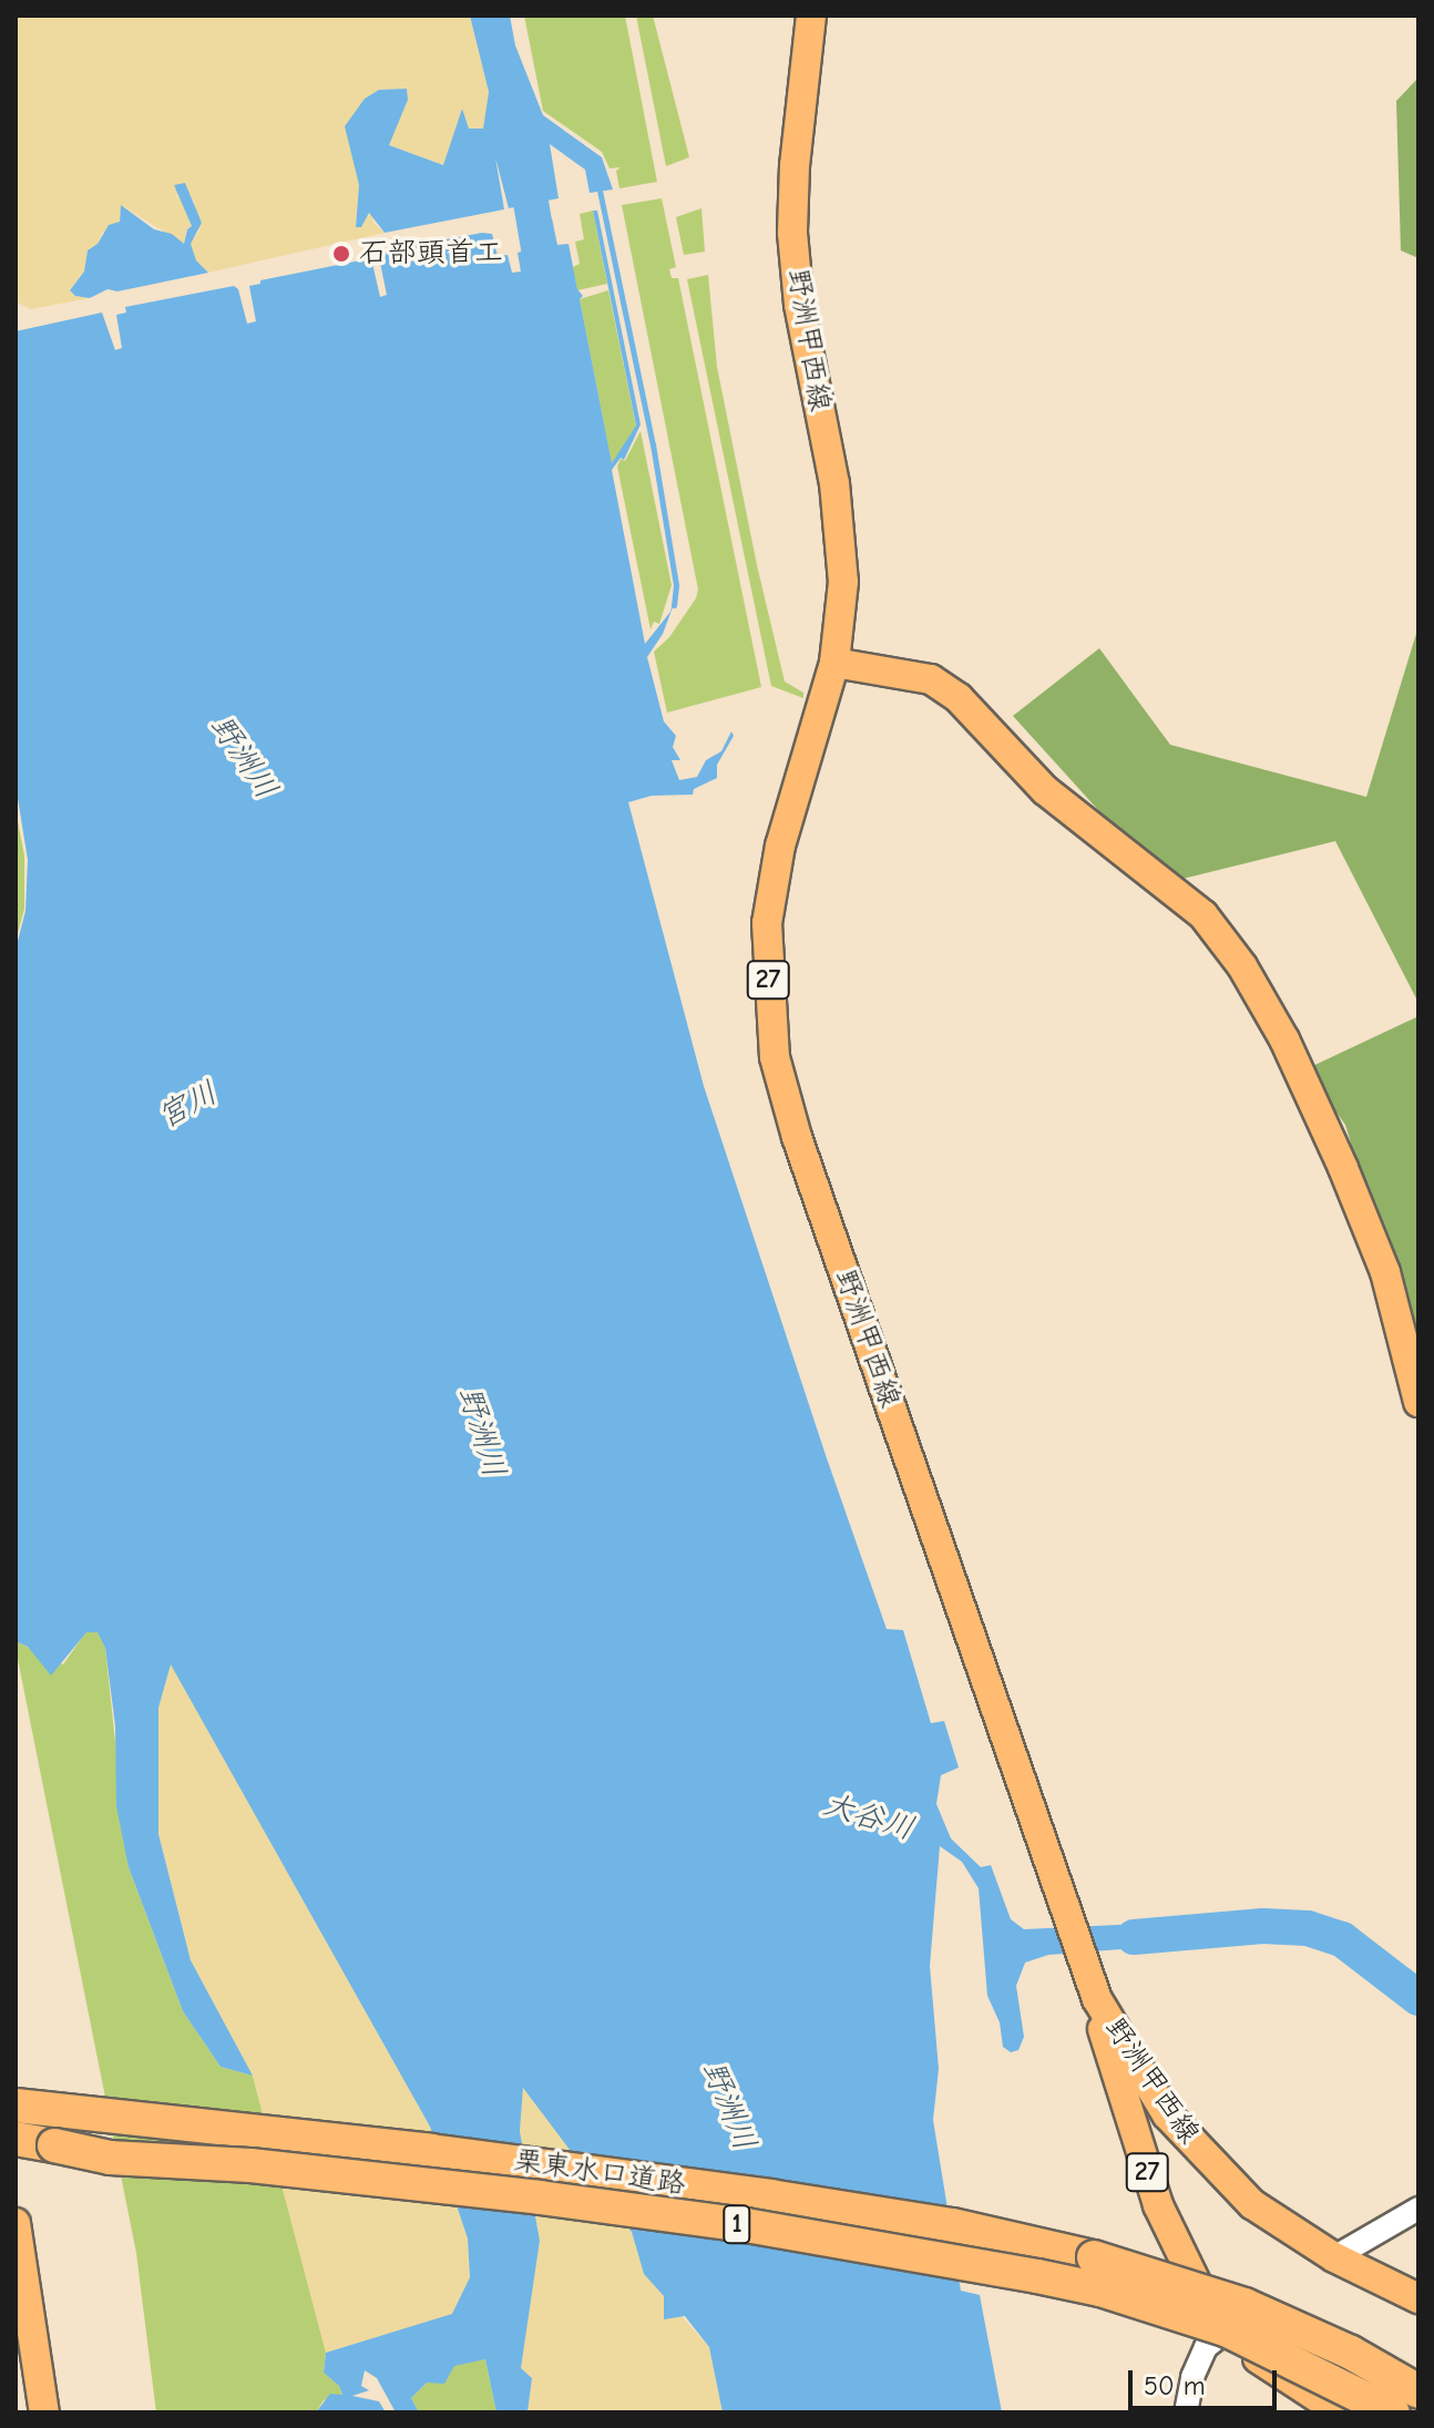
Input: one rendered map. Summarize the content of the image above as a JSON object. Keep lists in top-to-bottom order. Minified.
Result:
{"streets":{"highway":["栗東水口道路","1"],"main road":["野洲甲西線","27"]},"crossings":[["野洲甲西線","27"]],"water":["野洲川","宮川","大谷川"],"places":["石部頭首工"],"scale_bar":"50 m"}
